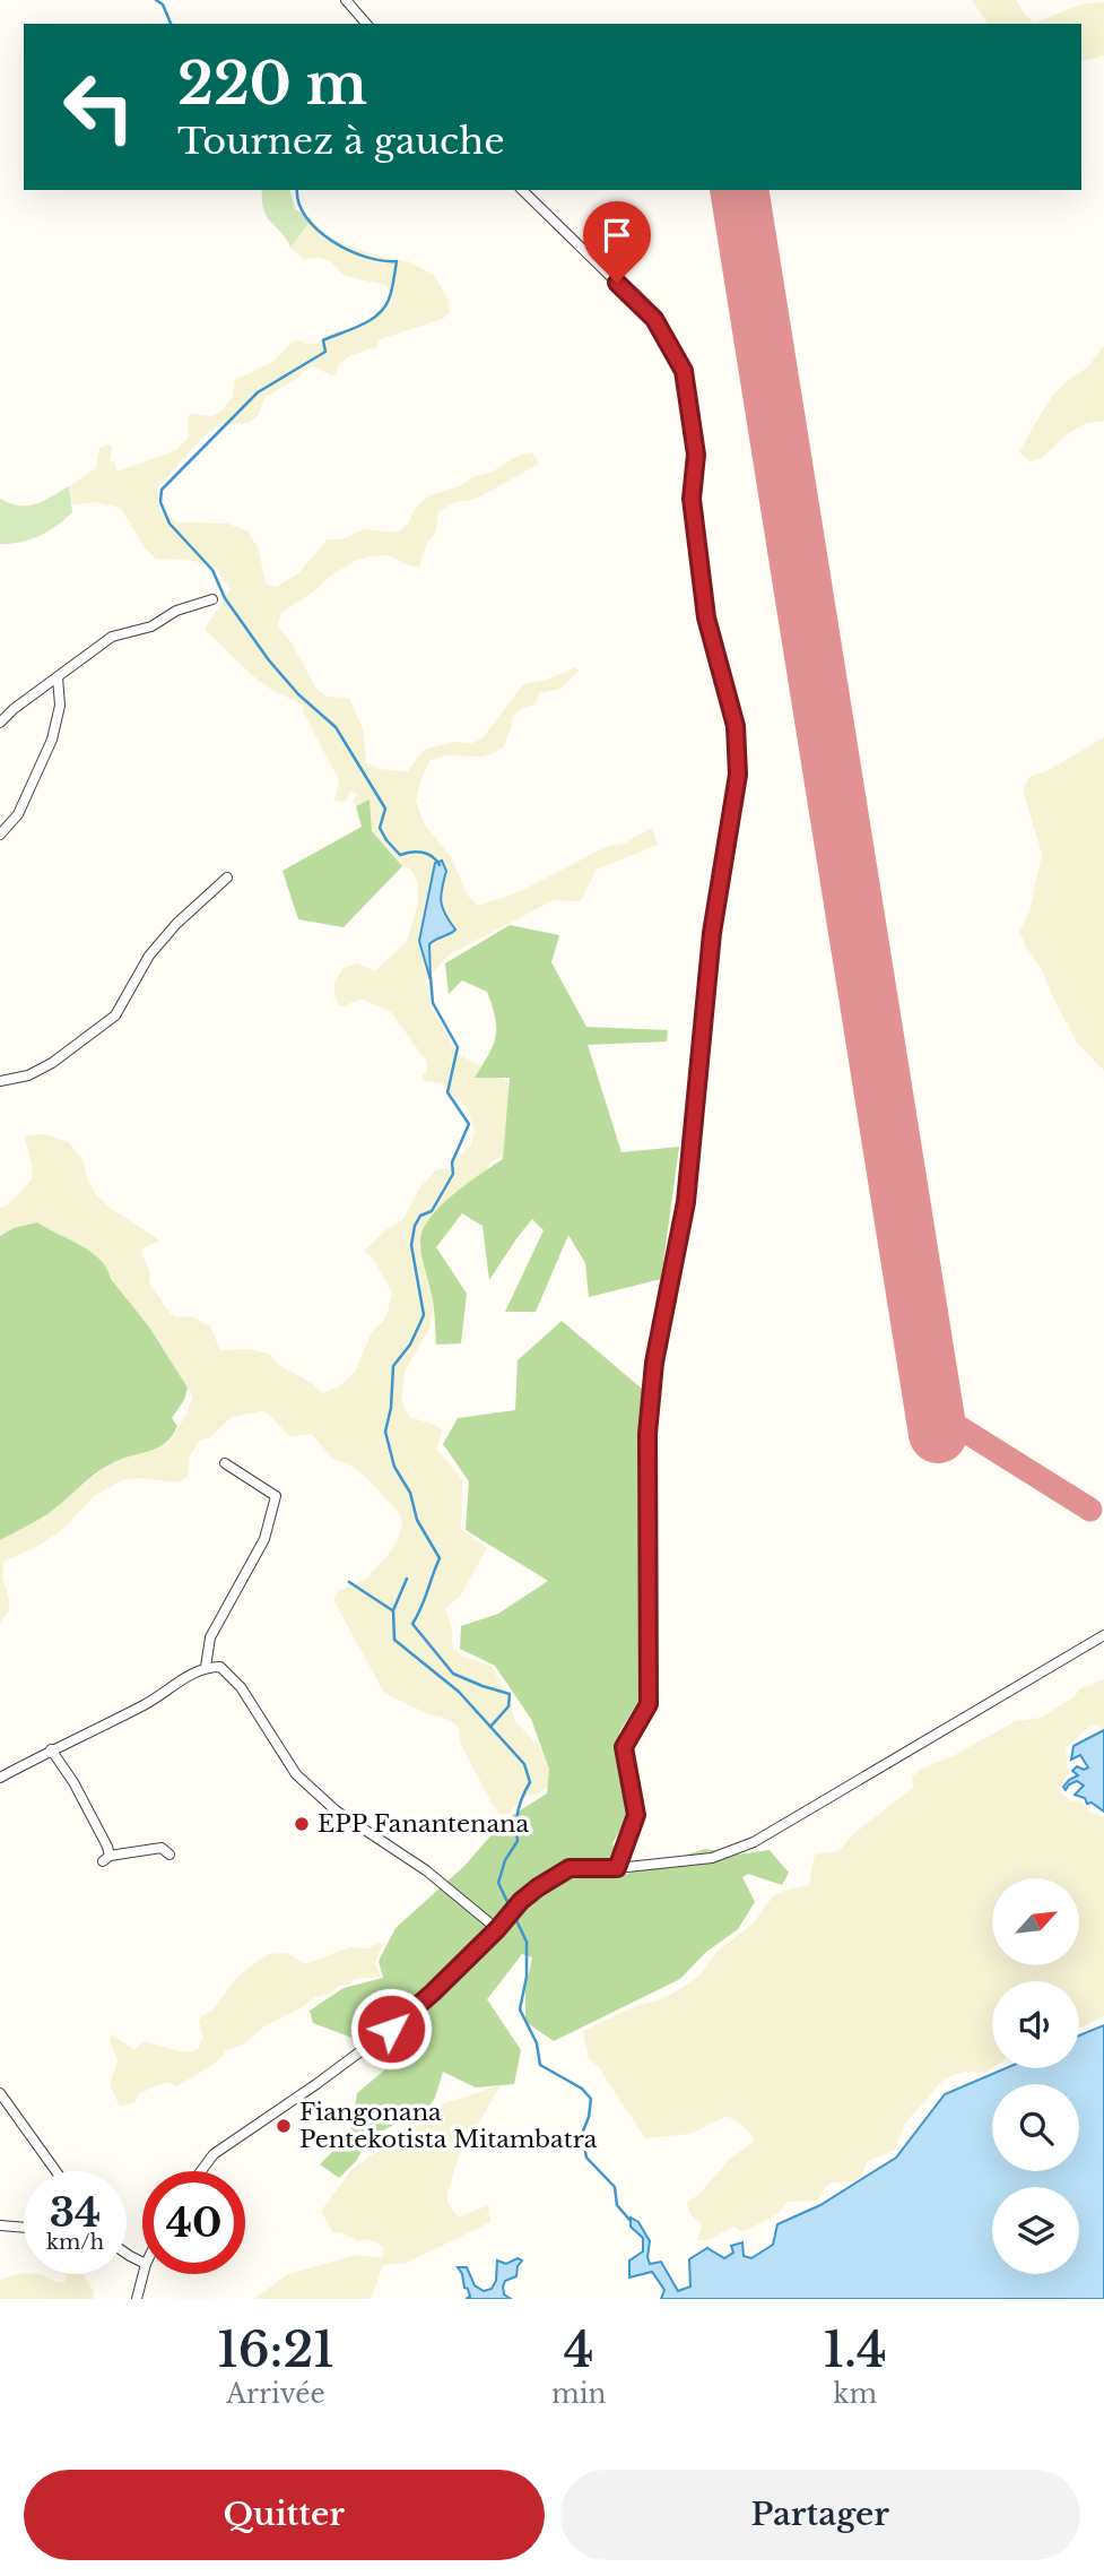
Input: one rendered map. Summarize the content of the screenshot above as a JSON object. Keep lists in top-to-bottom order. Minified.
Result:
{"places":["EPP Fanantenana","Fiangonana Pentekotista Mitambatra"],"north":"top right","page":{"turn":["220 m","Tournez à gauche"],"speed":"34 km/h","limit":"40","eta":["16:21","Arrivée","4","min","1.4","km"],"buttons":["Quitter","Partager"]}}
